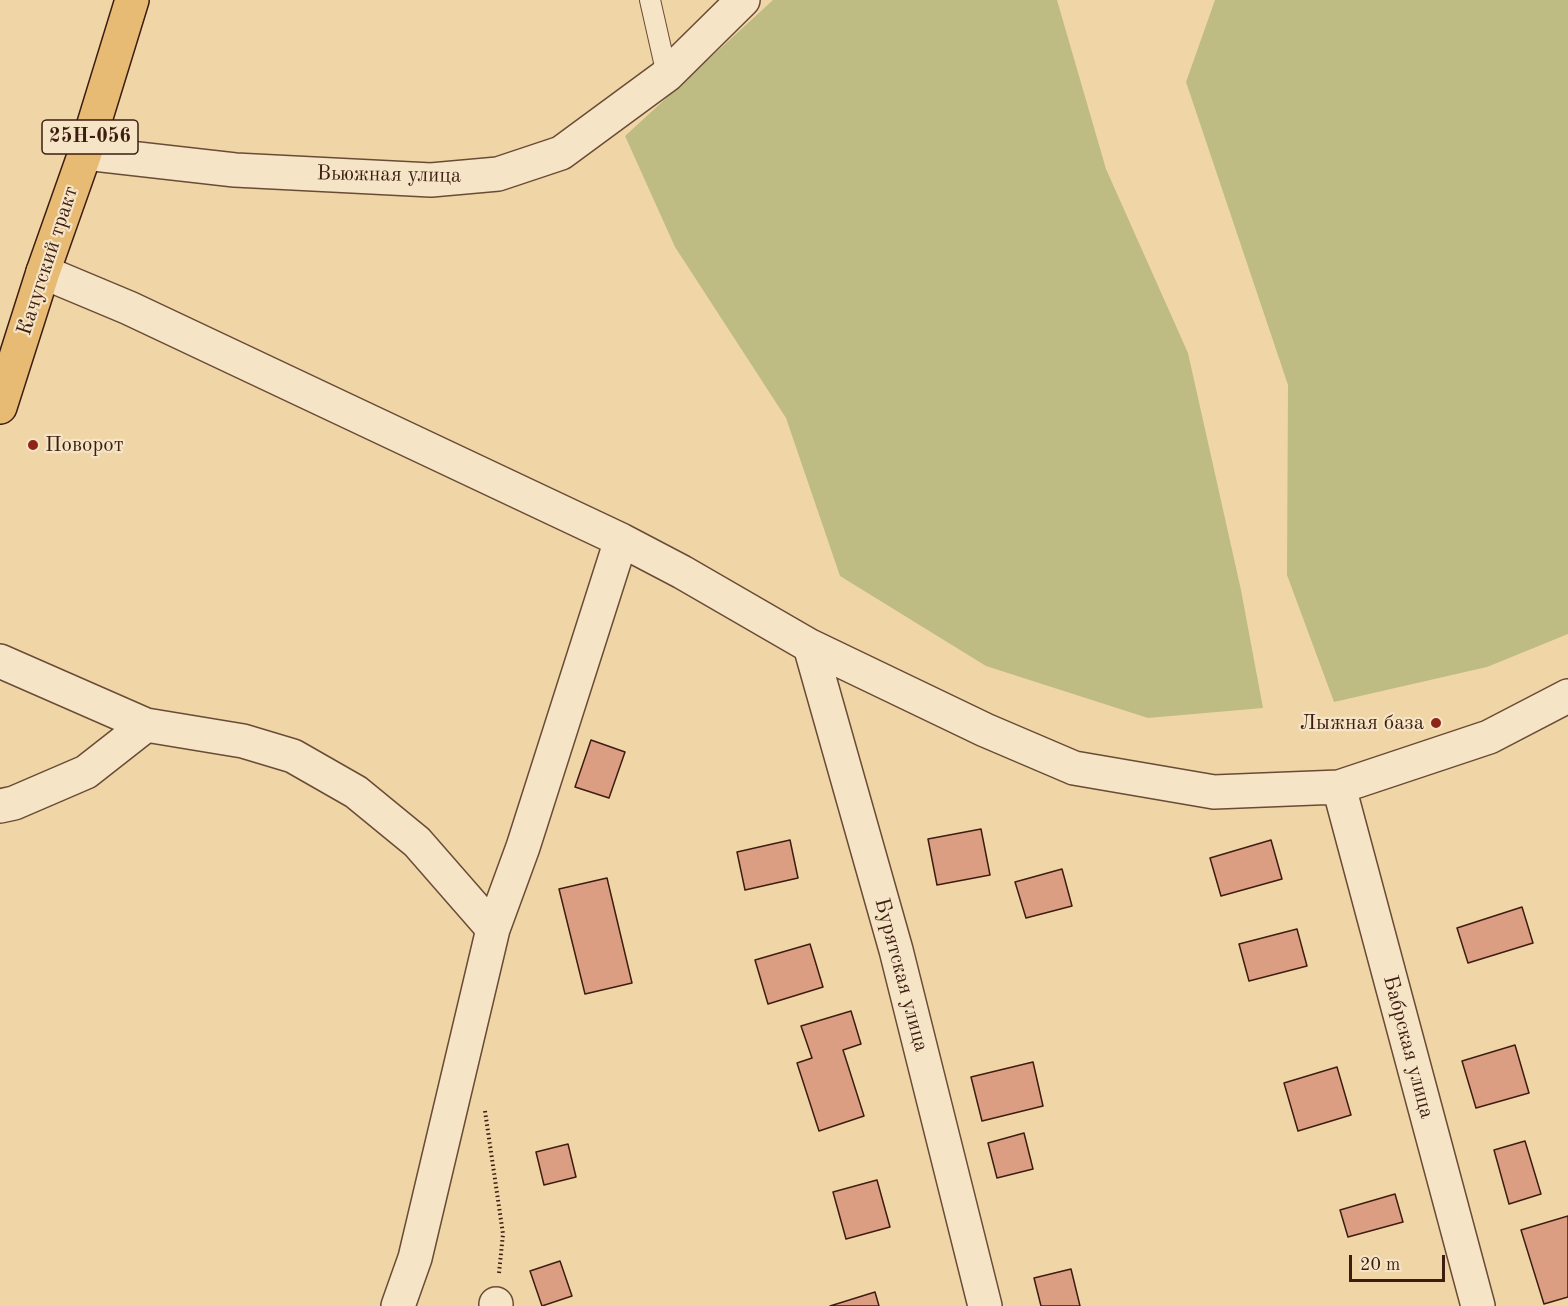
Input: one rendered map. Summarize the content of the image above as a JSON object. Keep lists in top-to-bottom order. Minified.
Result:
{"streets":{"main road":["25Н-056","Качугский тракт"],"street":["Вьюжная улица","Бурятская улица","Бабрская улица"]},"crossings":[["Вьюжная улица","Качугский тракт"]],"places":["Поворот","Лыжная база"],"scale_bar":"20 m"}
